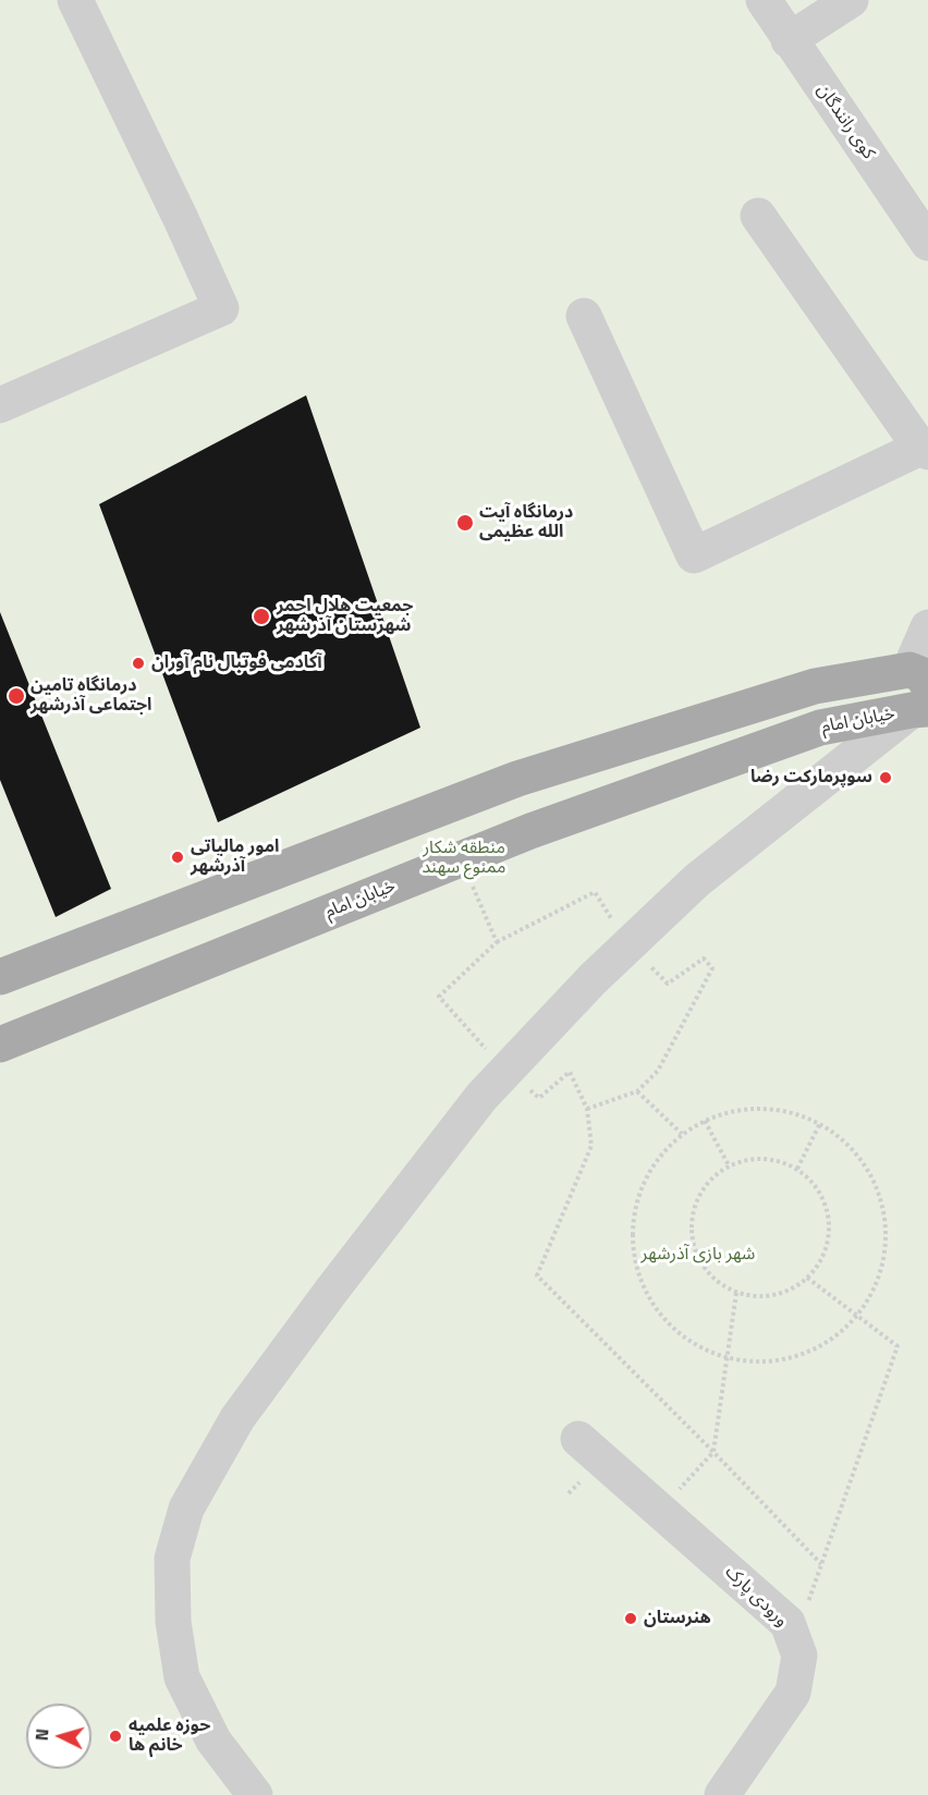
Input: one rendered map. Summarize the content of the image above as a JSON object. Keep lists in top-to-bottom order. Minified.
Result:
{"streets":{"main road":["خیابان امام"],"street":["کوی رانندگان","ورودی پارک"]},"parks":["منطقه شکار ممنوع سهند","شهر بازی آذرشهر"],"places":["درمانگاه آیت الله عظیمی","جمعیت هلال احمر شهرستان آذرشهر","آکادمی فوتبال نام آوران","درمانگاه تامین اجتماعی آذرشهر","سوپرمارکت رضا","امور مالیاتی آذرشهر","هنرستان","حوزه علمیه خانم ها"],"north":"left"}
